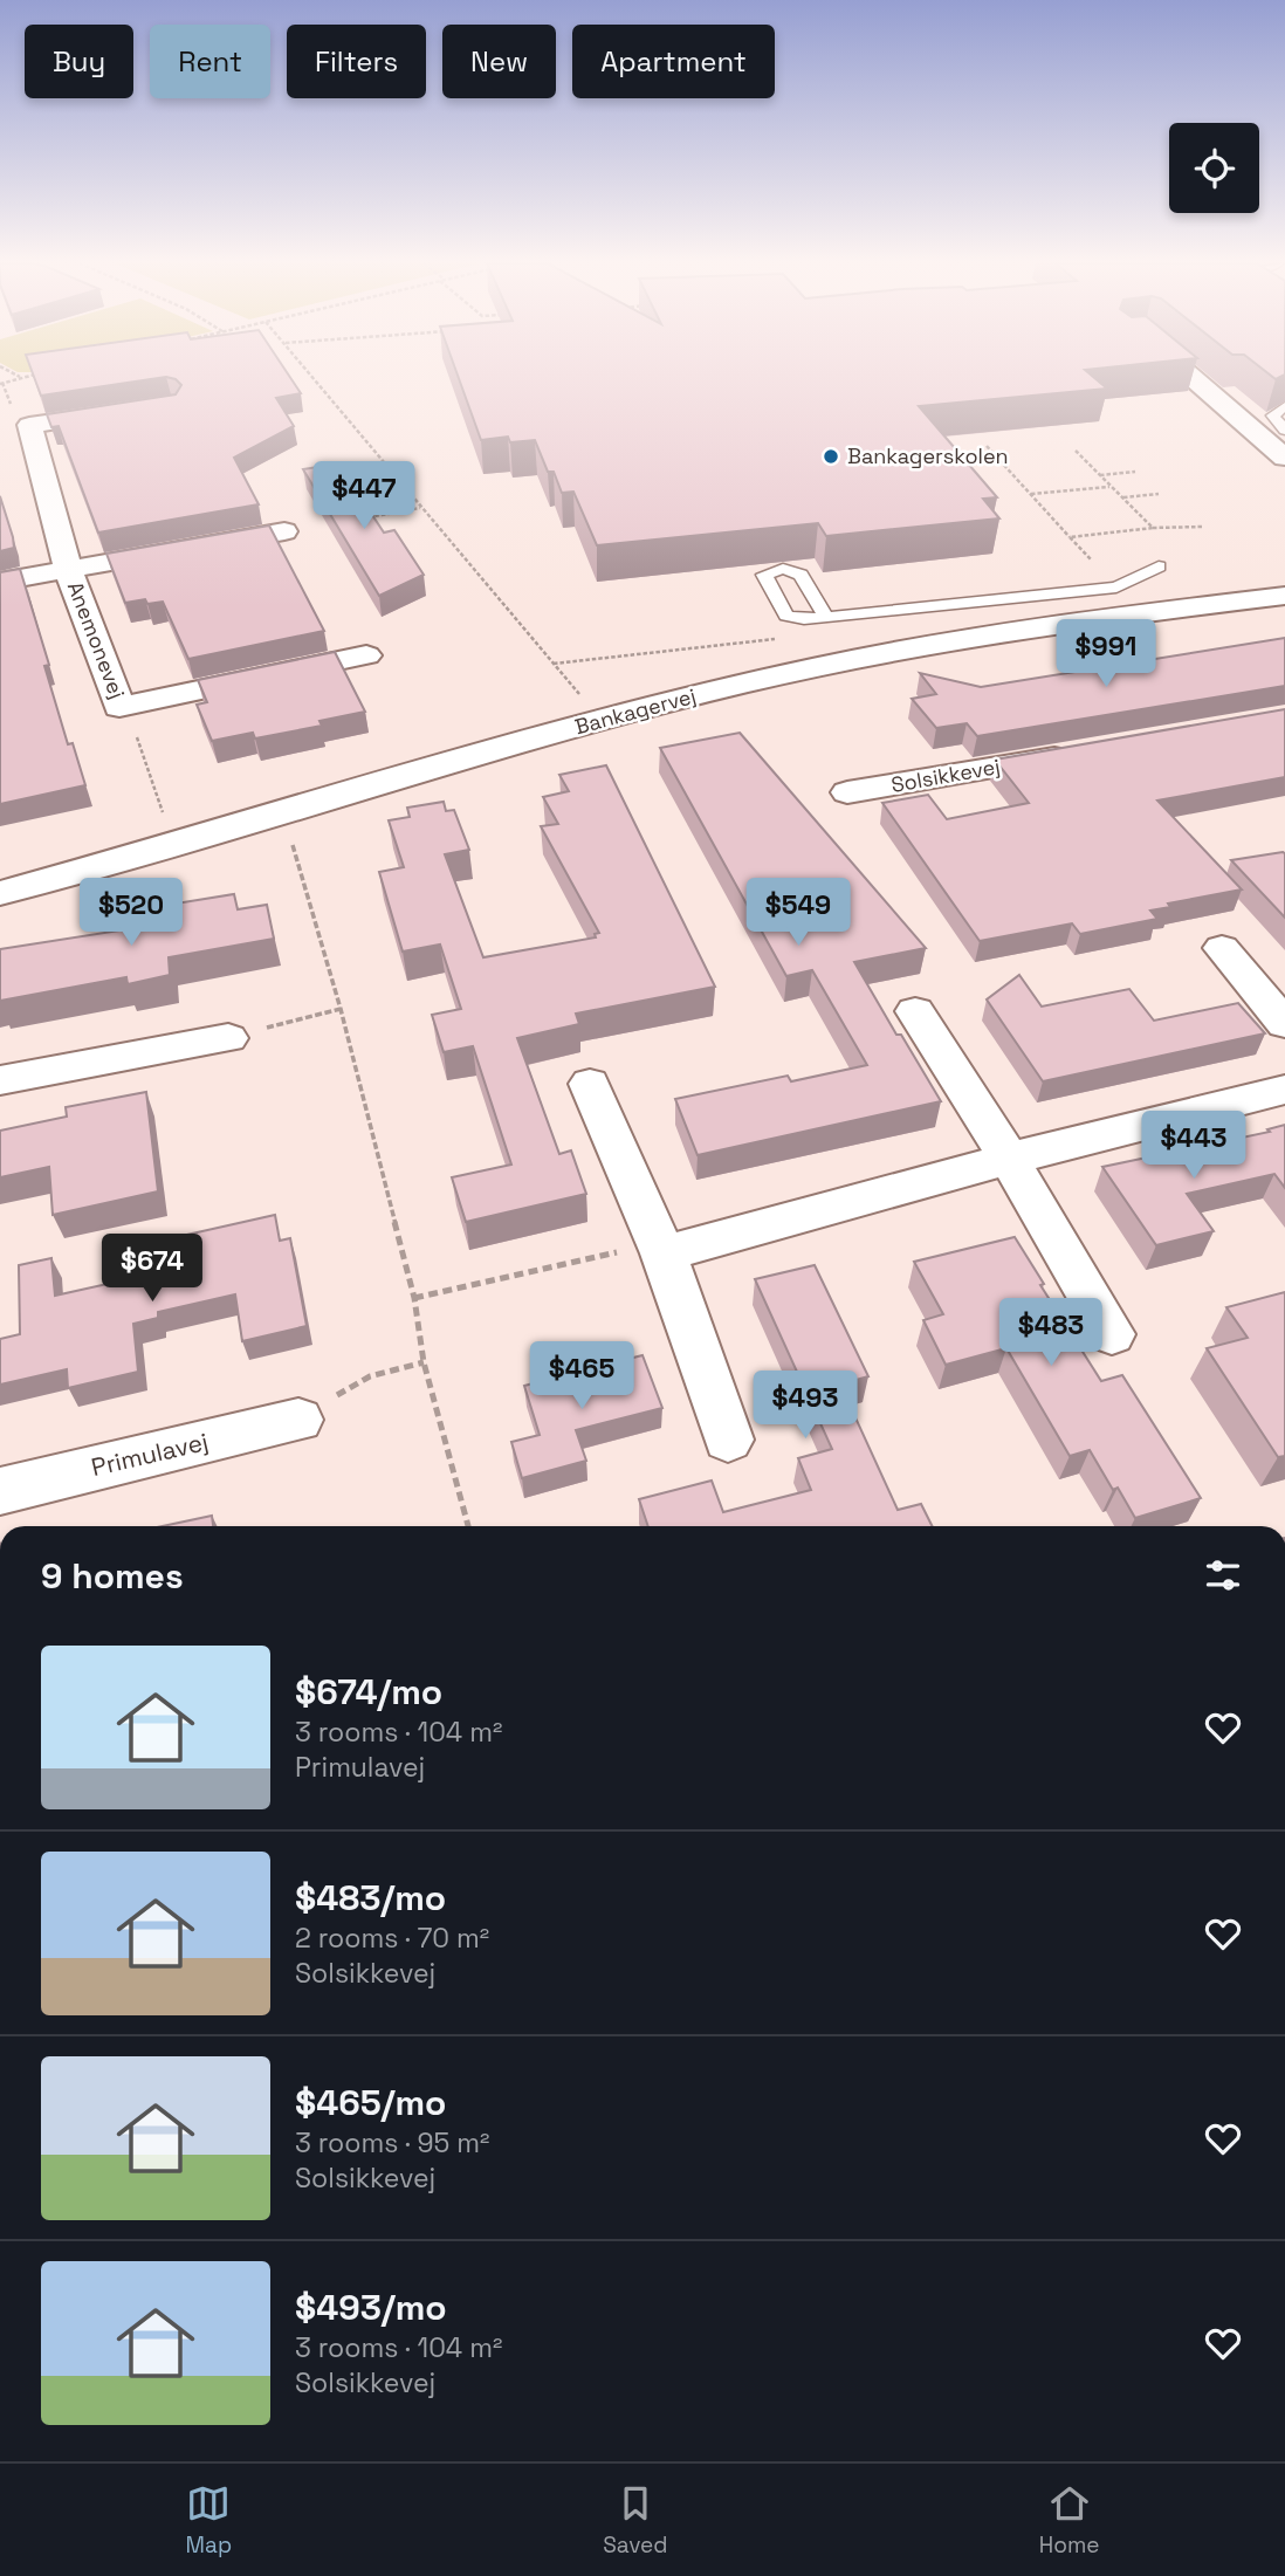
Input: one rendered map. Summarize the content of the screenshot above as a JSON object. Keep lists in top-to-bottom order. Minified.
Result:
{"streets":{"street":["Anemonevej","Bankagervej","Solsikkevej","Primulavej"]},"places":["Bankagerskolen"],"page":{"chip":["Buy","Rent","Filters","New","Apartment"],"price":["$447","$991","$520","$549","$443","$674","$483","$465","$493"],"heading":"9 homes","list":[{"name":"$674/mo","note":"3 rooms · 104 m² · Primulavej"},{"name":"$483/mo","note":"2 rooms · 70 m² · Solsikkevej"},{"name":"$465/mo","note":"3 rooms · 95 m² · Solsikkevej"},{"name":"$493/mo","note":"3 rooms · 104 m² · Solsikkevej"}],"tabs":["Map","Saved","Home"]}}
